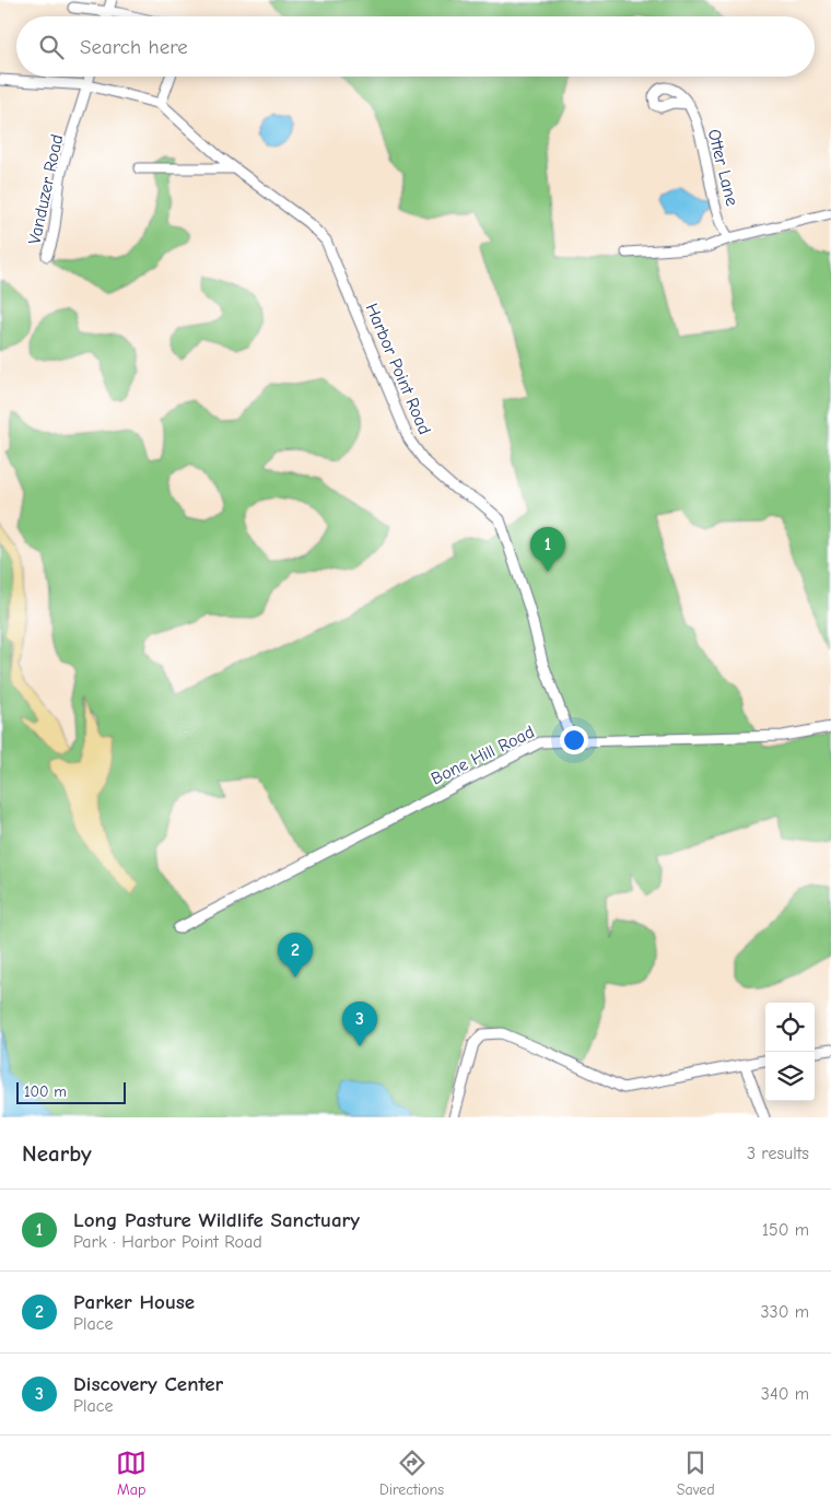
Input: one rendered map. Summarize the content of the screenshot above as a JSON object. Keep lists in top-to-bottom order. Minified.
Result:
{"streets":{"street":["Otter Lane","Vanduzer Road","Harbor Point Road","Bone Hill Road"]},"crossings":[["Harbor Point Road","Bone Hill Road"]],"scale_bar":"100 m","page":{"search":"Search here","pins":["1","2","3"],"scale":"100 m","heading":["Nearby","3 results"],"list":[{"mark":"1","name":"Long Pasture Wildlife Sanctuary","note":"Park · Harbor Point Road","value":"150 m"},{"mark":"2","name":"Parker House","note":"Place","value":"330 m"},{"mark":"3","name":"Discovery Center","note":"Place","value":"340 m"}],"nav":["Map","Directions","Saved"]}}
